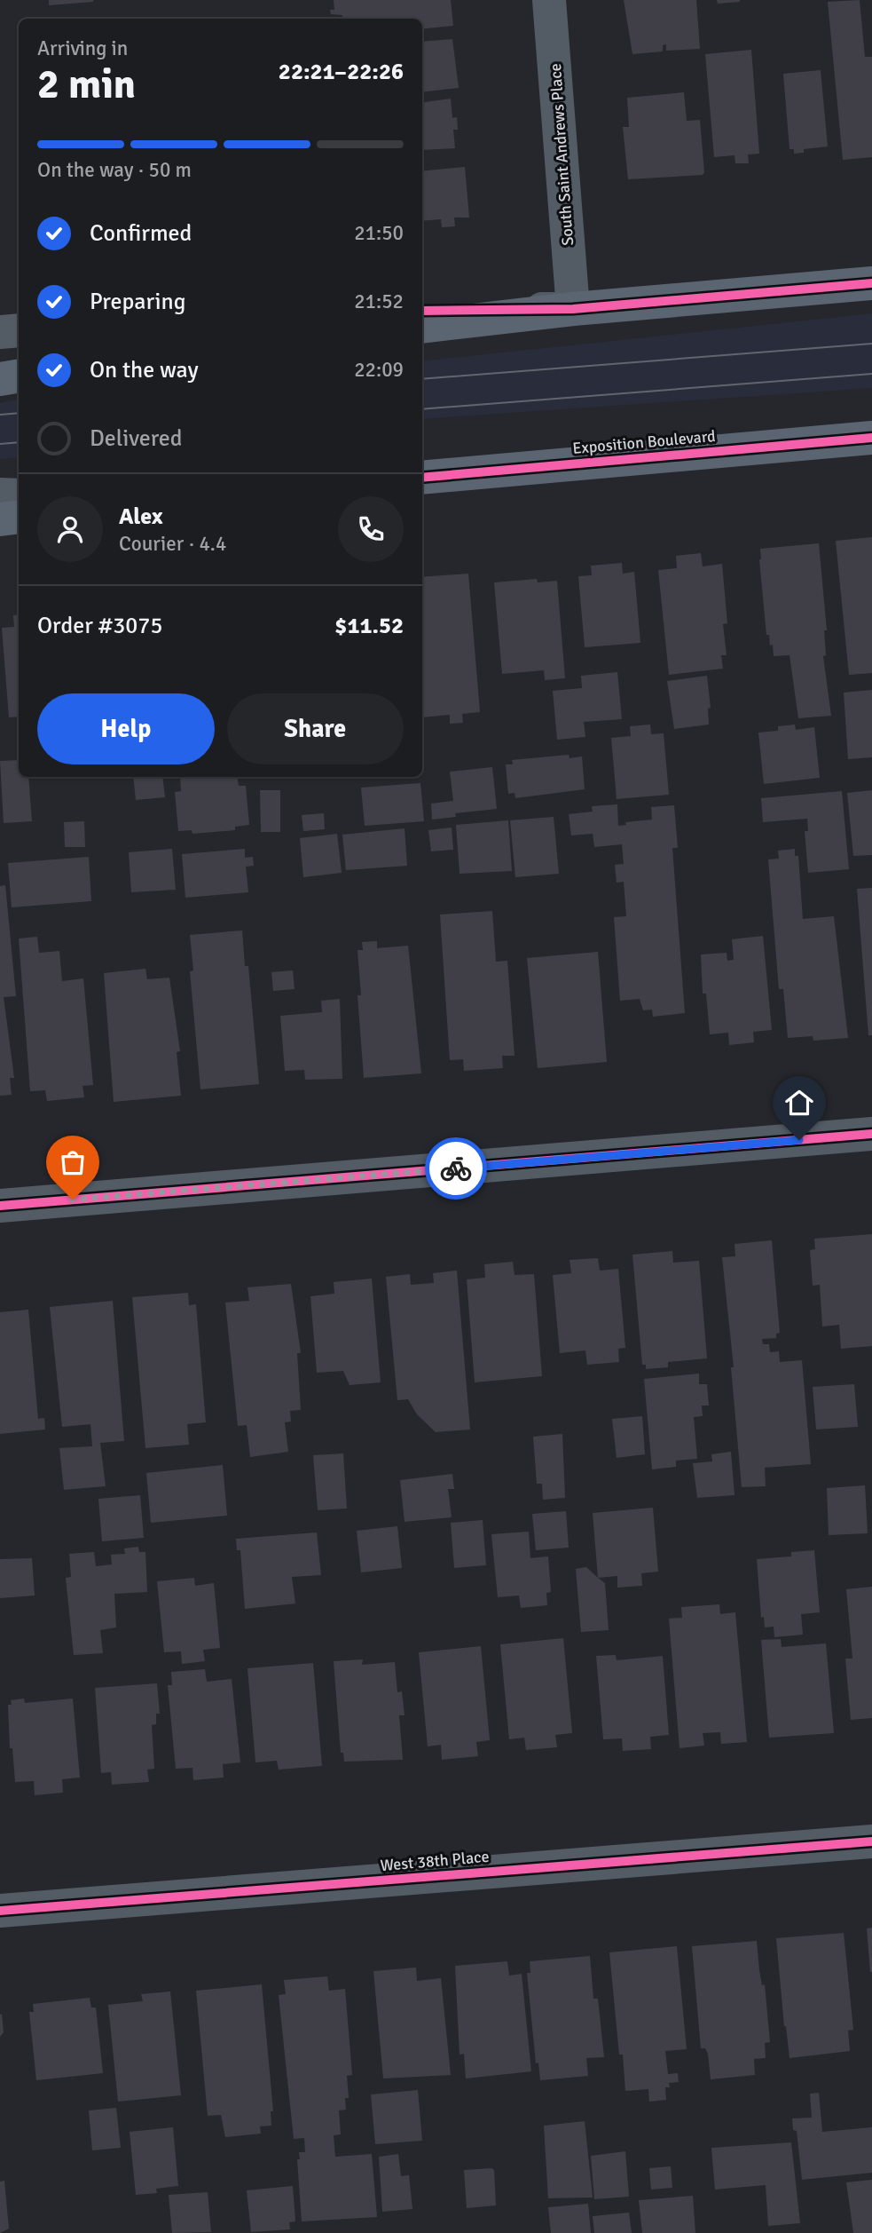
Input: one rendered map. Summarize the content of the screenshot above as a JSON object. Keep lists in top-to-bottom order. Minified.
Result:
{"streets":{"main road":["Exposition Boulevard"],"street":["South Saint Andrews Place","West 38th Place"]},"page":{"heading":["2 min","Arriving in","22:21–22:26"],"panel":["Alex","Courier · 4.4","Order #3075","$11.52"],"bar":"On the way · 50 m","list":[["Confirmed","21:50"],["Preparing","21:52"],["On the way","22:09"],"Delivered"],"buttons":["Help","Share"]}}
